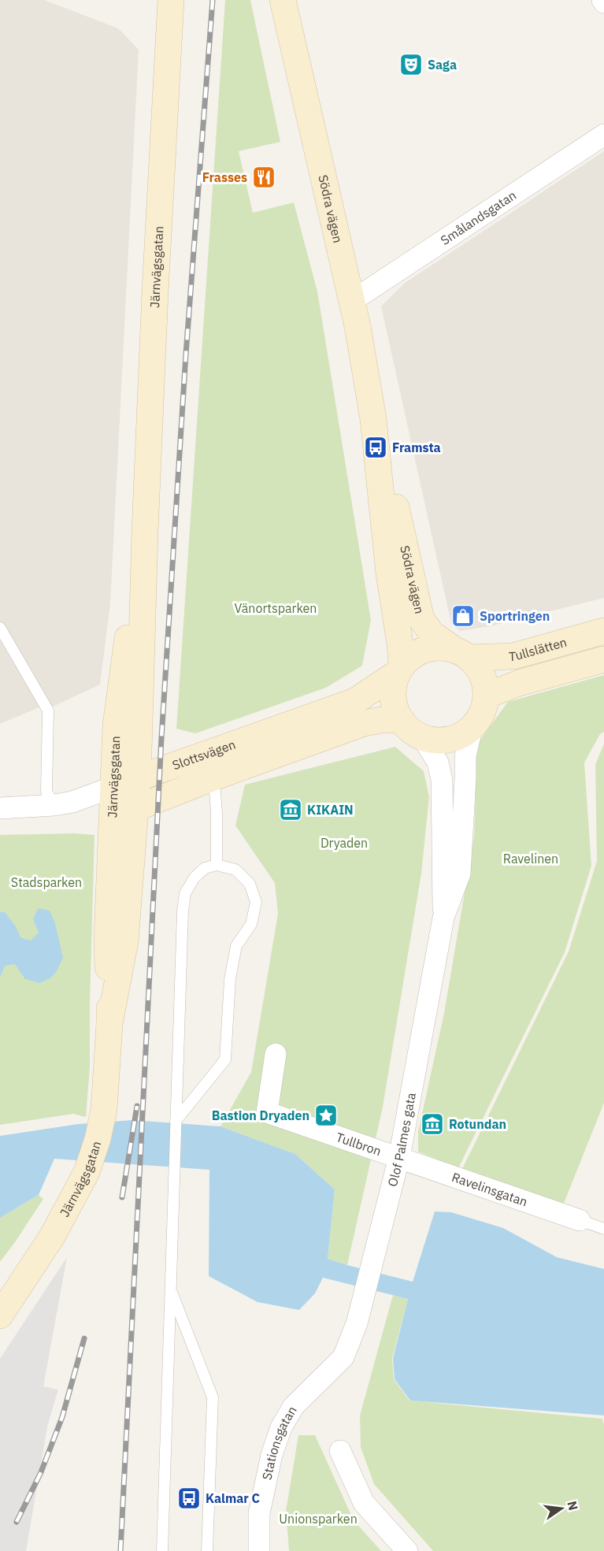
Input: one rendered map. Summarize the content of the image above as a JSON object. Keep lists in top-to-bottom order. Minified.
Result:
{"streets":{"street":["Södra vägen","Smålandsgatan","Järnvägsgatan","Tullslätten","Slottsvägen","Olof Palmes gata","Tullbron","Ravelinsgatan","Stationsgatan"]},"crossings":[["Södra vägen","Smålandsgatan"],["Södra vägen","Tullslätten"],["Södra vägen","Slottsvägen"],["Södra vägen","Olof Palmes gata"],["Järnvägsgatan","Slottsvägen"],["Tullslätten","Slottsvägen"],["Tullslätten","Olof Palmes gata"],["Slottsvägen","Olof Palmes gata"],["Olof Palmes gata","Tullbron"],["Olof Palmes gata","Ravelinsgatan"],["Olof Palmes gata","Stationsgatan"],["Tullbron","Ravelinsgatan"]],"parks":["Vänortsparken","Dryaden","Ravelinen","Stadsparken","Unionsparken"],"places":{"theatre":["Saga"],"restaurant":["Frasses"],"bus stop":["Framsta","Kalmar C"],"shop":["Sportringen"],"museum":["KIKAIN","Rotundan"],"place":["Bastion Dryaden"]},"north":"right"}
